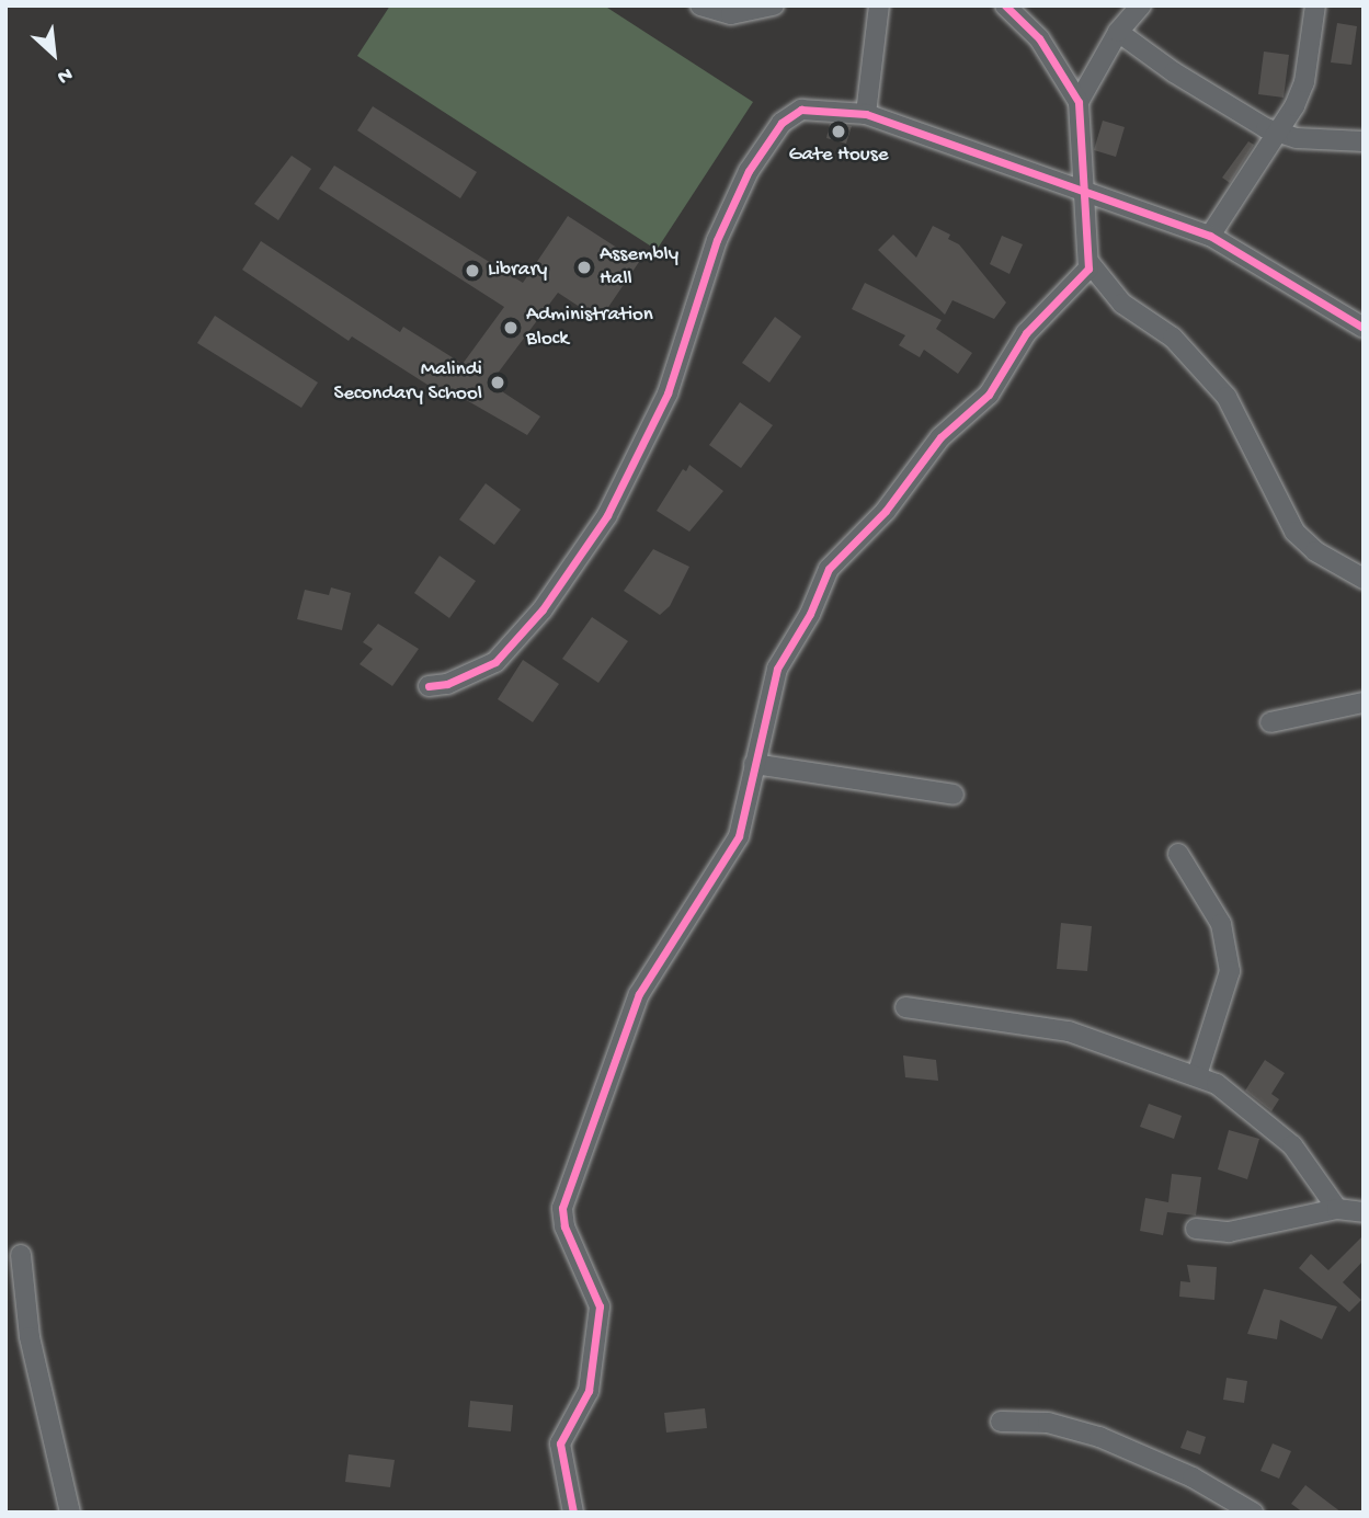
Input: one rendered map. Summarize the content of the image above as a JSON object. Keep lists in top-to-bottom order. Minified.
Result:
{"places":["Gate House","Assembly Hall","Library","Administration Block","Malindi Secondary School"],"north":"bottom right"}
